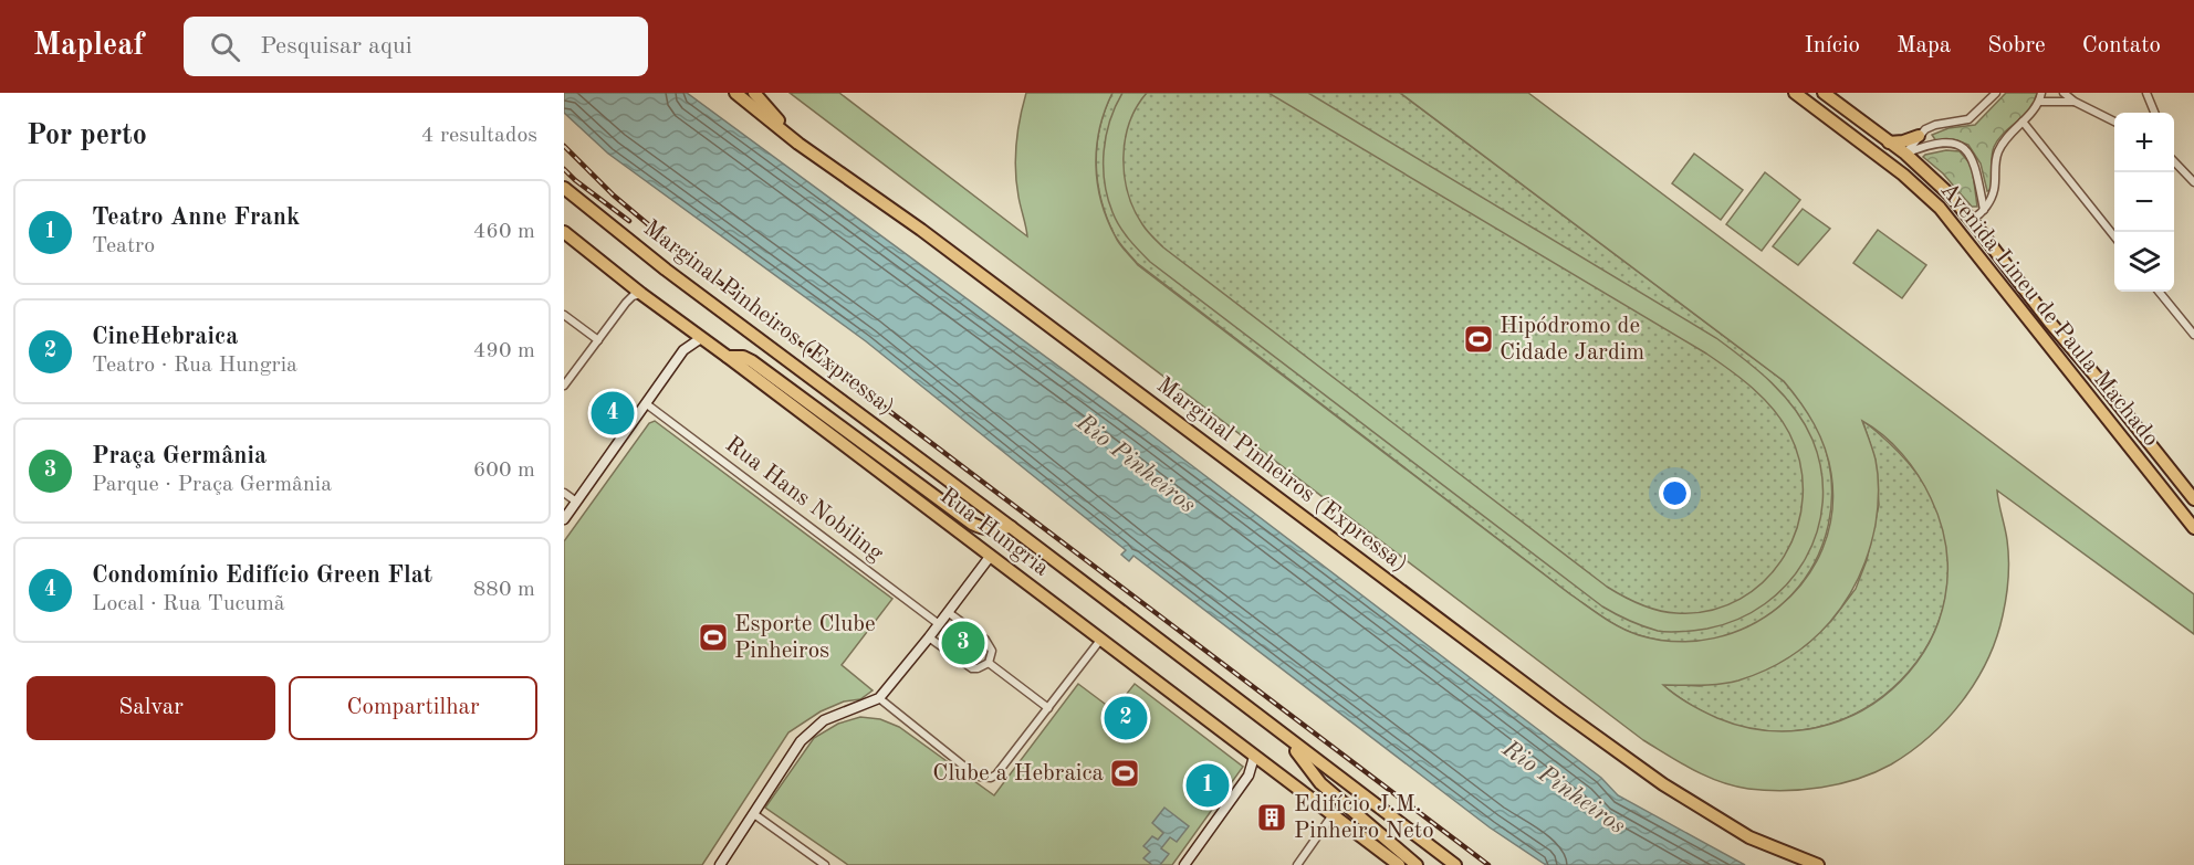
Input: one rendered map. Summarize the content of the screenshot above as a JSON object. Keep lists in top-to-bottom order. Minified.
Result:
{"streets":{"highway":["Avenida Lineu de Paula Machado","Marginal Pinheiros (Expressa)","Rua Hungria"],"street":["Rua Hans Nobiling"]},"water":["Rio Pinheiros"],"places":{"sports":["Hipódromo de Cidade Jardim","Esporte Clube Pinheiros","Clube a Hebraica"],"building":["Edifício J.M. Pinheiro Neto"]},"page":{"header":"Mapleaf","search":"Pesquisar aqui","nav":["Início","Mapa","Sobre","Contato"],"heading":["Por perto","4 resultados"],"map_buttons":["+","−"],"list":[{"mark":"1","name":"Teatro Anne Frank","note":"Teatro","value":"460 m"},{"mark":"2","name":"CineHebraica","note":"Teatro · Rua Hungria","value":"490 m"},{"mark":"3","name":"Praça Germânia","note":"Parque · Praça Germânia","value":"600 m"},{"mark":"4","name":"Condomínio Edifício Green Flat","note":"Local · Rua Tucumã","value":"880 m"}],"pins":["4","3","2","1"],"buttons":["Salvar","Compartilhar"]}}
